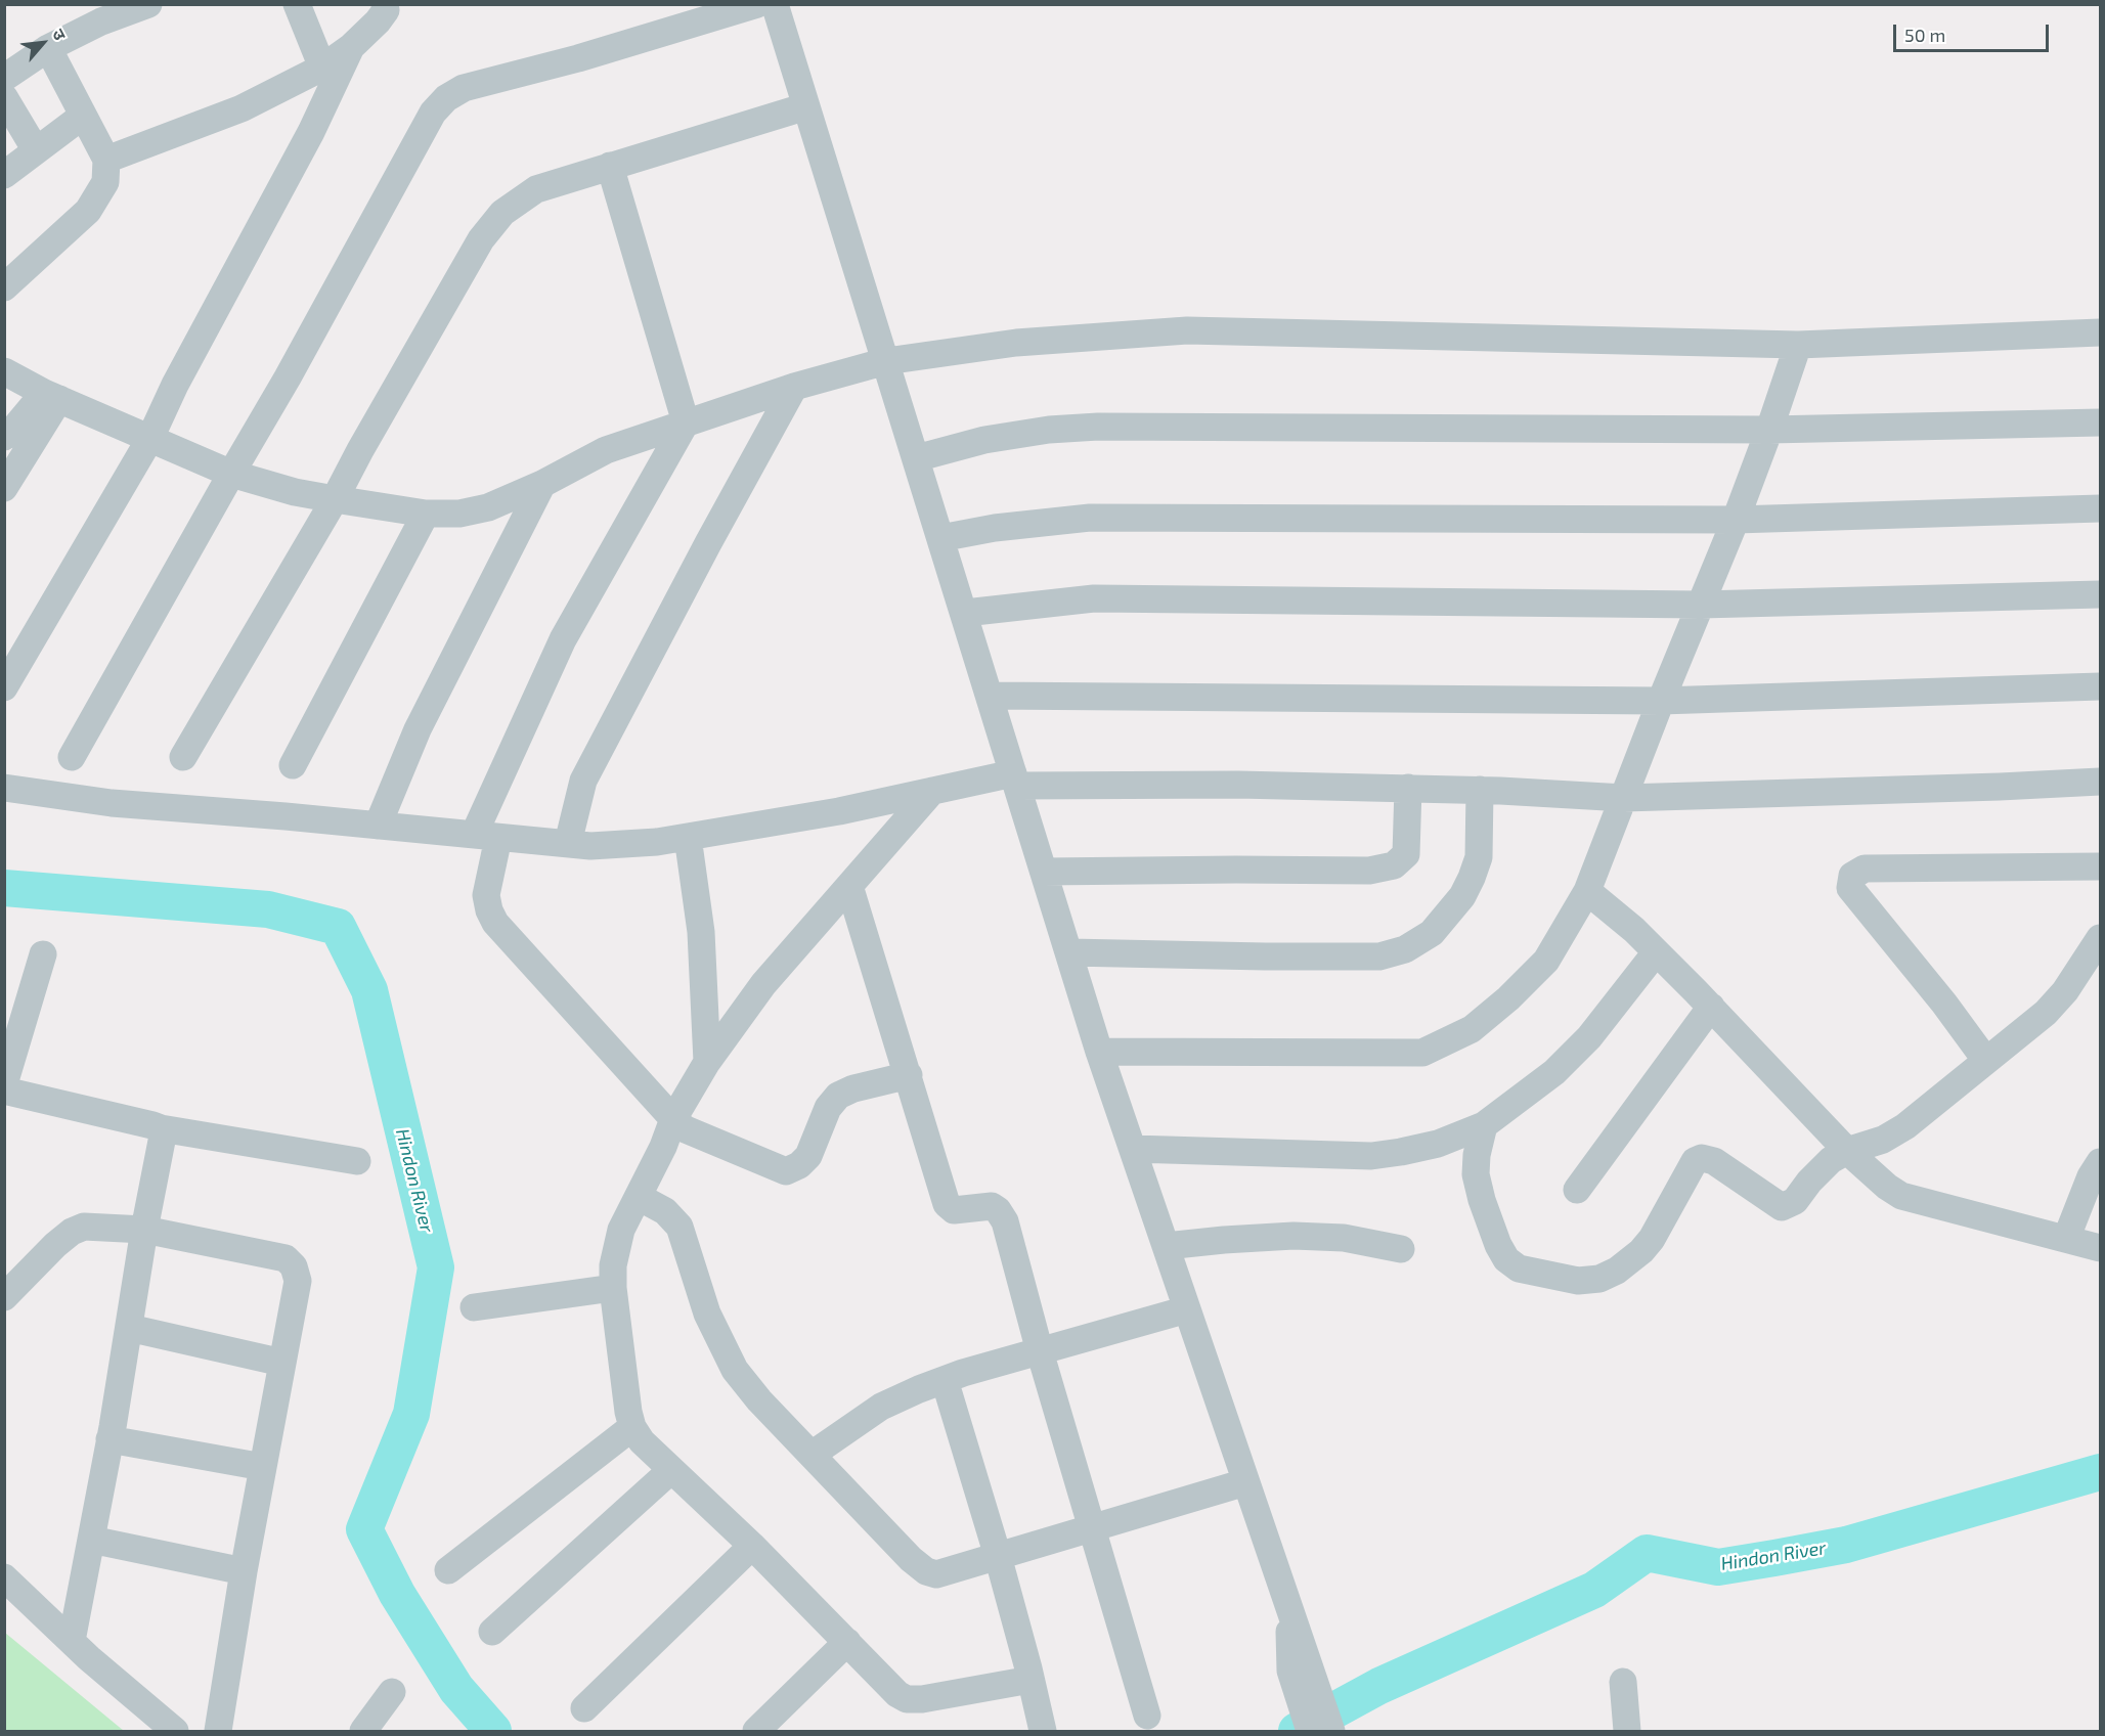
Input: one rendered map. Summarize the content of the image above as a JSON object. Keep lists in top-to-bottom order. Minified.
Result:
{"water":["Hindon River"],"scale_bar":"50 m","north":"top right"}
